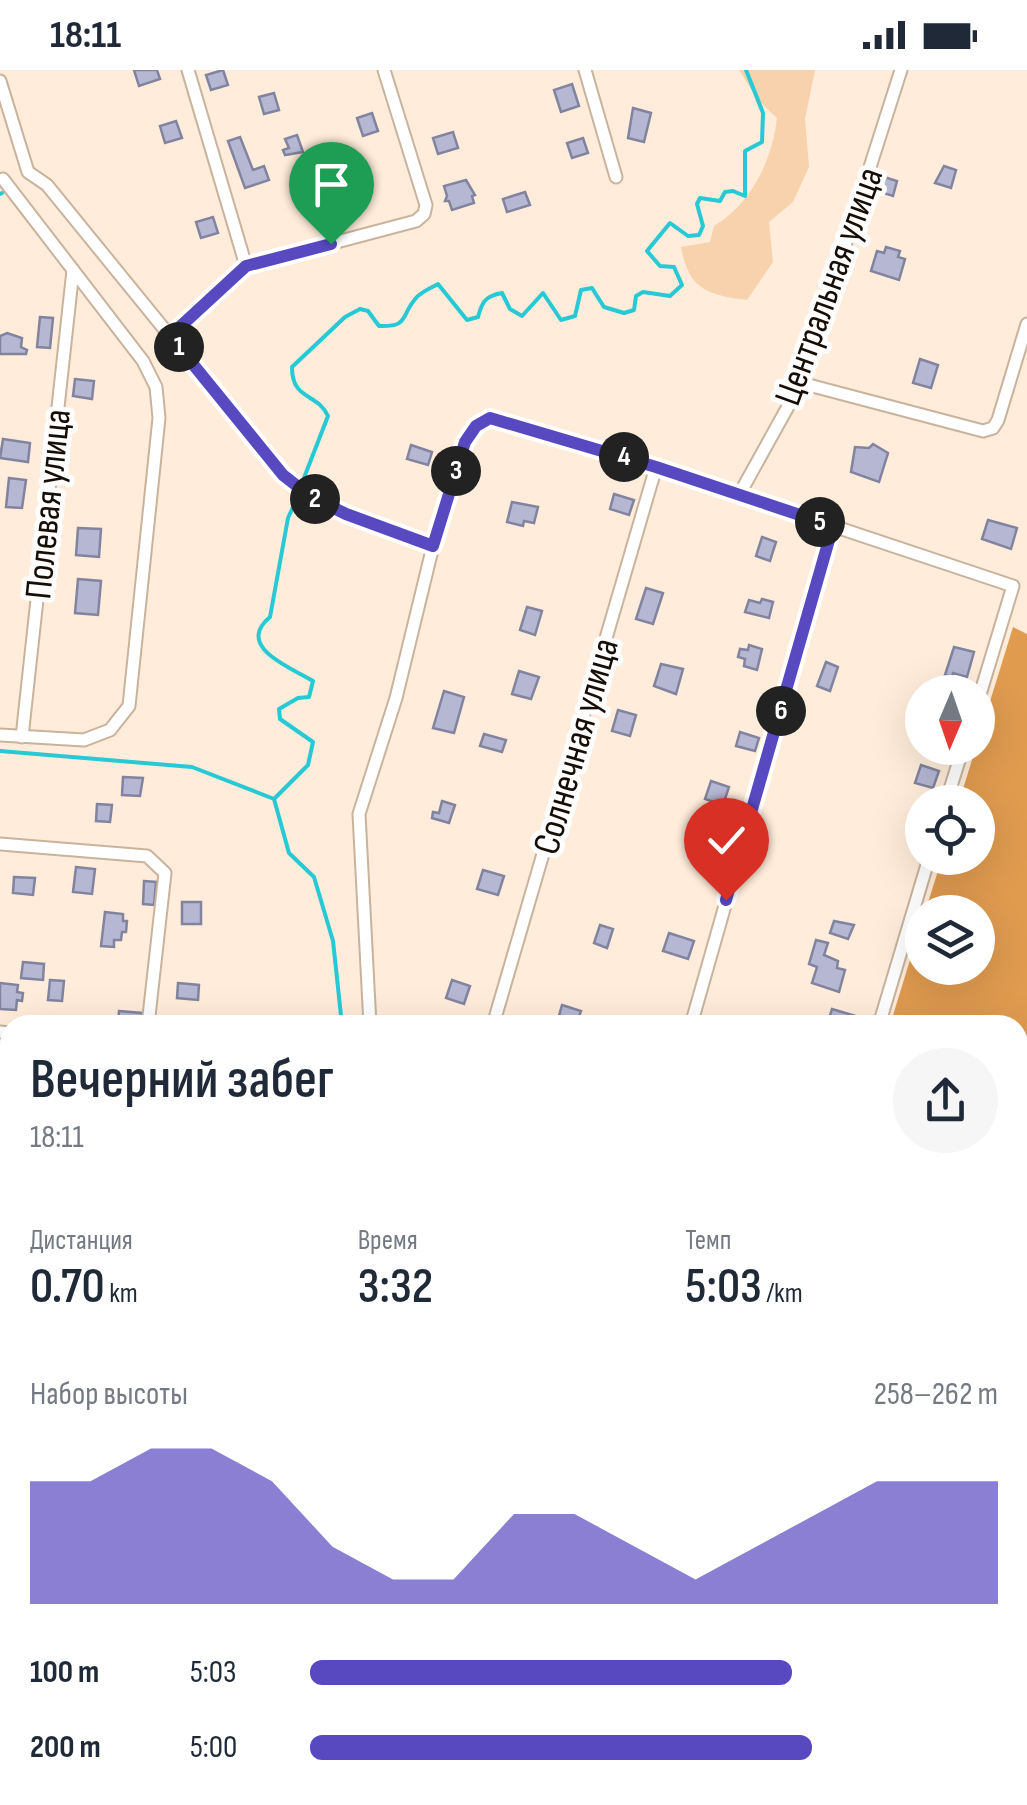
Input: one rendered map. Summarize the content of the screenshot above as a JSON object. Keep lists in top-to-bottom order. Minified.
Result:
{"streets":{"street":["Центральная улица","Полевая улица","Солнечная улица"]},"north":"bottom","page":{"status":"18:11","pins":["1","4","3","2","5","6"],"heading":["Вечерний забег","18:11"],"stats":[["Дистанция","0.70 km"],["Время","3:32"],["Темп","5:03 /km"]],"chart":["Набор высоты","258–262 m"],"list":[{"name":"100 m","note":"5:03"},{"name":"200 m","note":"5:00"}]}}
